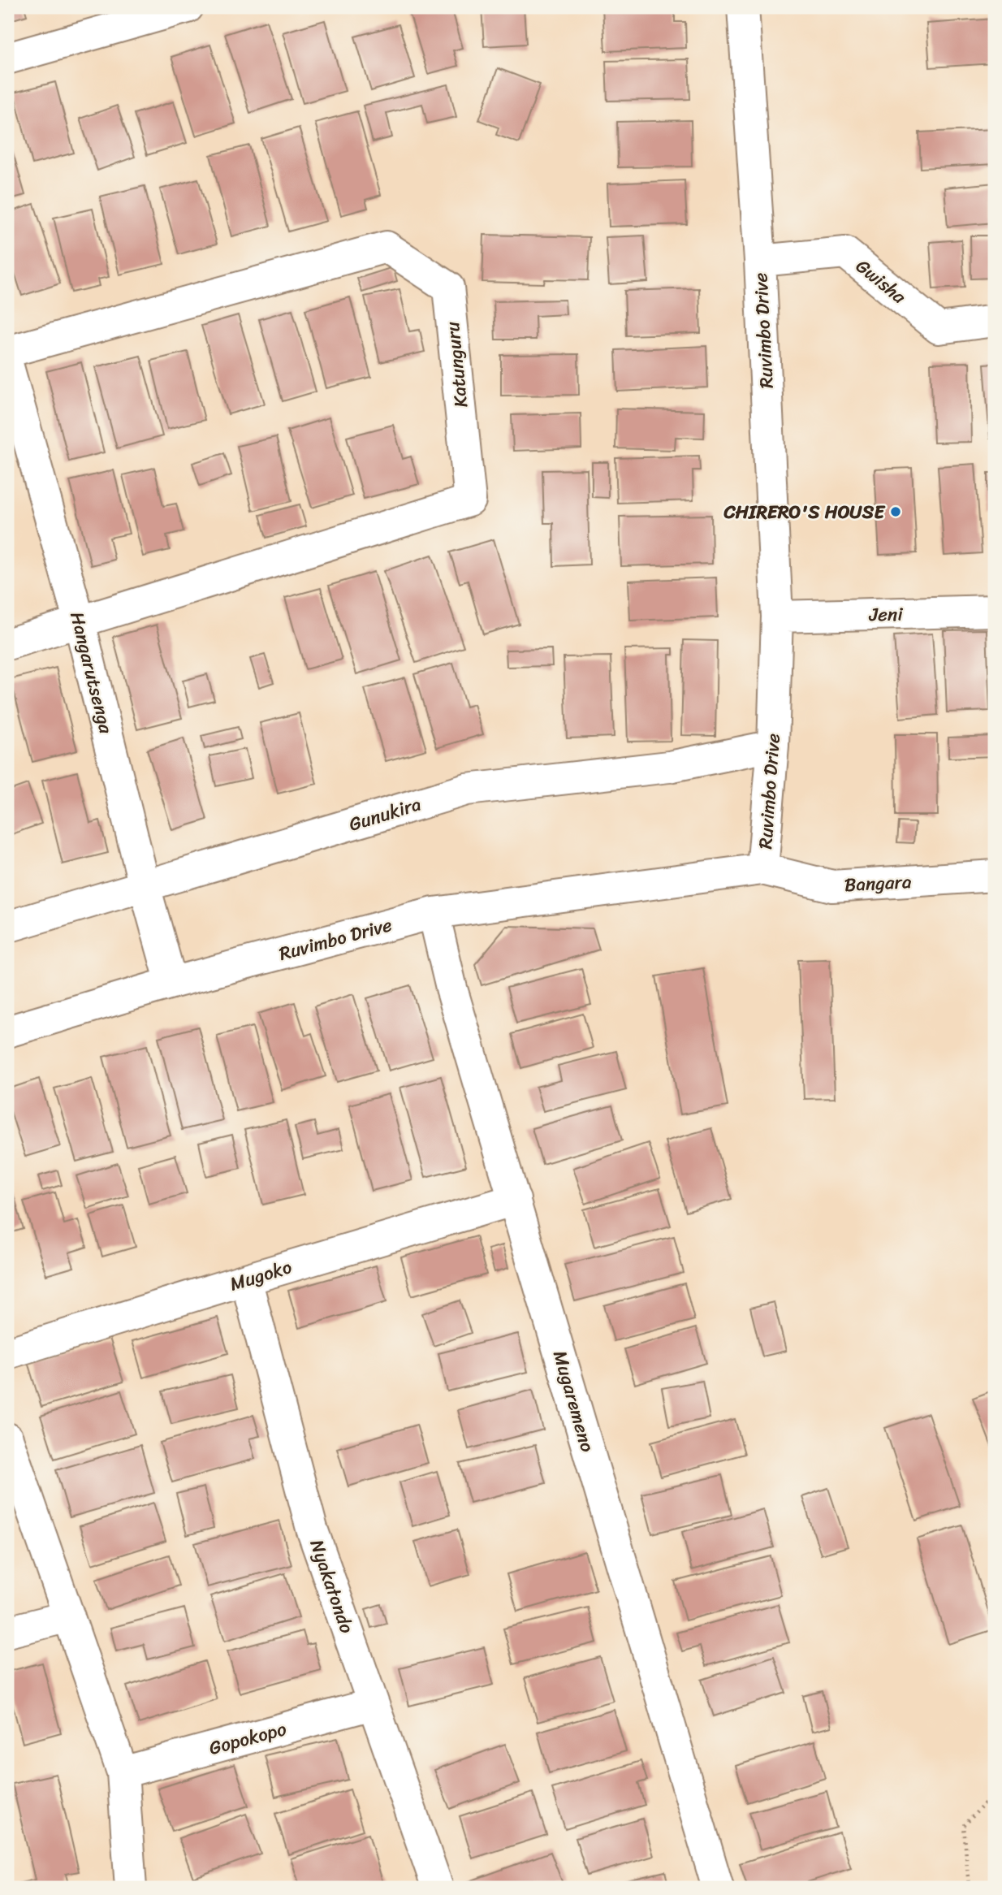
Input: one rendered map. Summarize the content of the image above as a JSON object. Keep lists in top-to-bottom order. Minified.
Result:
{"streets":{"street":["Gwisha","Ruvimbo Drive","Katunguru","Jeni","Hangarutsenga","Gunukira","Bangara","Mugoko","Mugaremeno","Nyakatondo","Gopokopo"]},"crossings":[["Gwisha","Ruvimbo Drive"],["Ruvimbo Drive","Jeni"],["Ruvimbo Drive","Hangarutsenga"],["Ruvimbo Drive","Gunukira"],["Ruvimbo Drive","Bangara"],["Ruvimbo Drive","Mugaremeno"],["Katunguru","Hangarutsenga"],["Hangarutsenga","Gunukira"],["Mugoko","Mugaremeno"],["Mugoko","Nyakatondo"],["Nyakatondo","Gopokopo"]],"places":["CHIRERO'S HOUSE"]}
